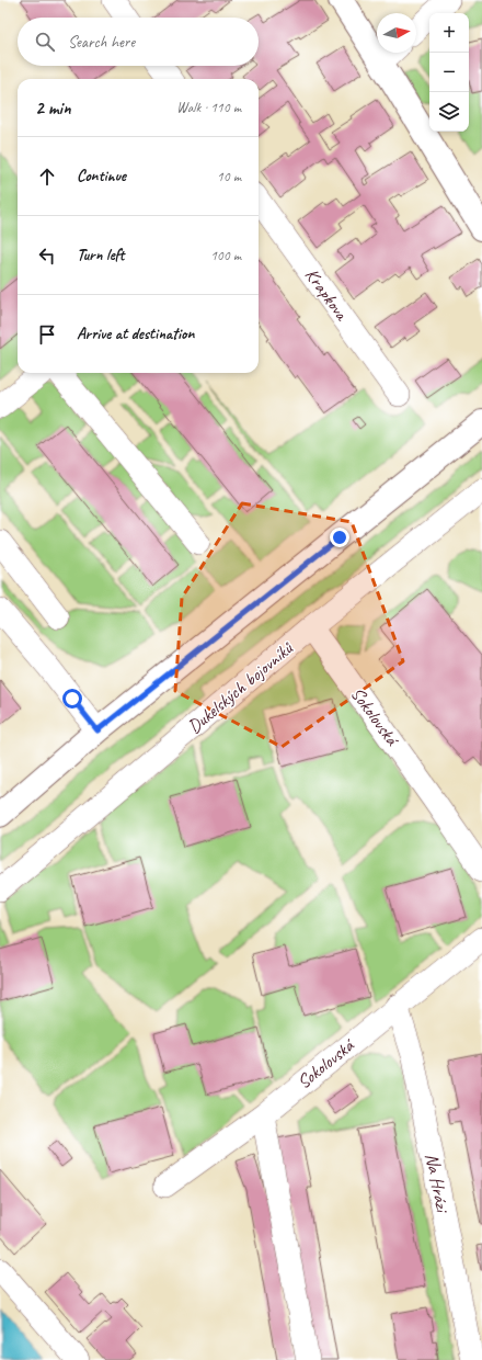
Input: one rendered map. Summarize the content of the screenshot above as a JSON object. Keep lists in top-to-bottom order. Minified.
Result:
{"streets":{"street":["Krapkova","Dukelských bojovníků","Sokolovská","Na Hrázi"]},"crossings":[["Dukelských bojovníků","Sokolovská"],["Sokolovská","Na Hrázi"]],"north":"right","page":{"map_buttons":["+","−"],"search":"Search here","heading":["2 min","Walk · 110 m"],"list":[["Continue","10 m"],["Turn left","100 m"],"Arrive at destination"]}}
